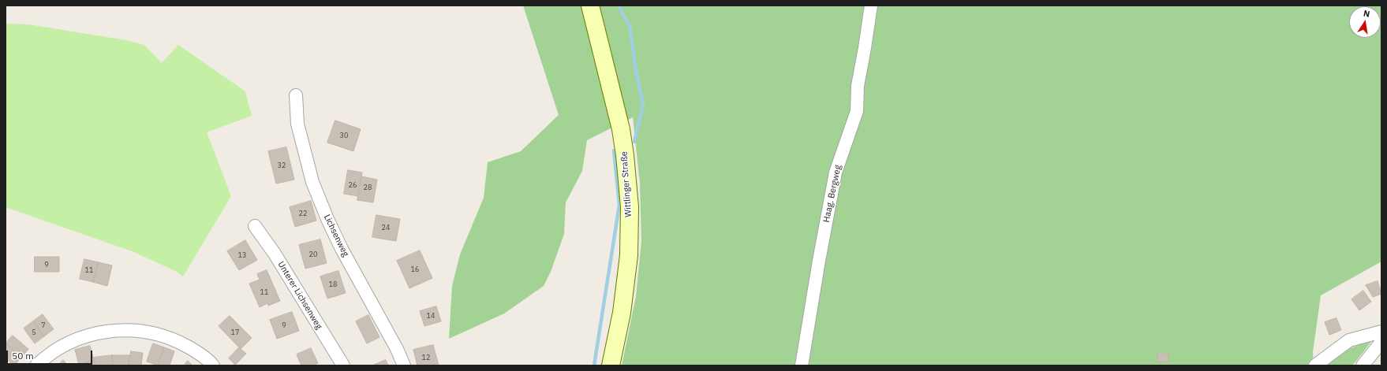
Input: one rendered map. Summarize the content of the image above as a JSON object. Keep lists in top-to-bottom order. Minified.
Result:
{"streets":{"street":["Wittlinger Straße","Haag. Bergweg","Lichsenweg","Unterer Lichsenweg"]},"house_numbers":["30","32","26","28","22","24","20","13","9","16","11","18","11","14","7","9","5","17","12"],"scale_bar":"50 m","north":"top"}
